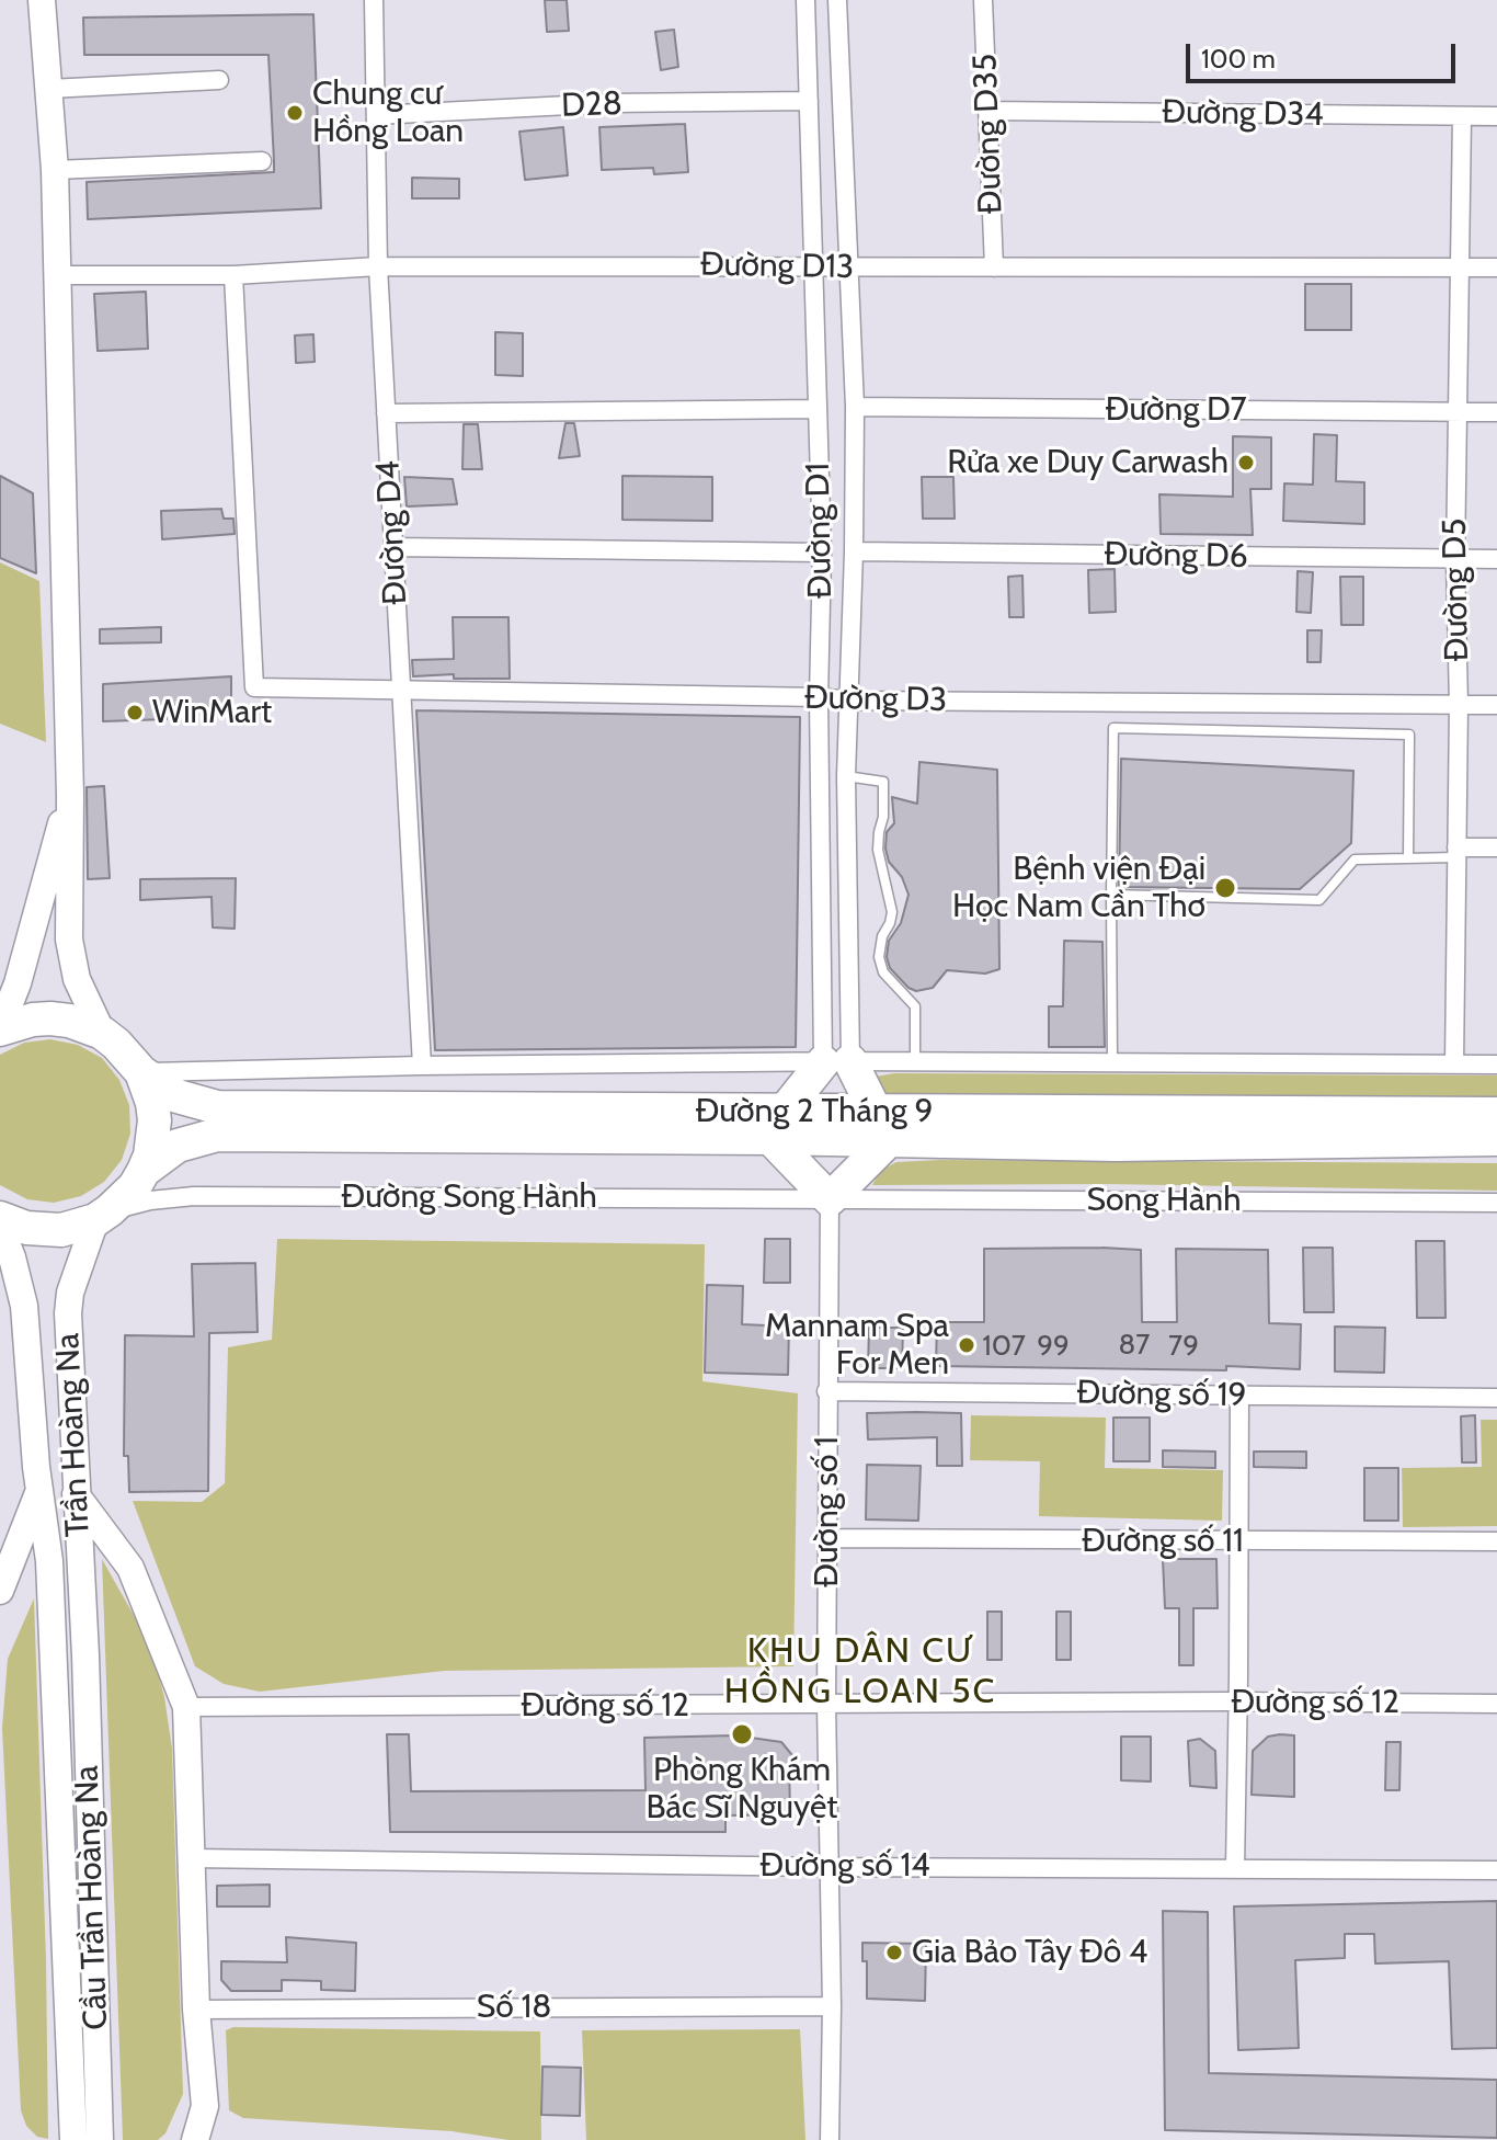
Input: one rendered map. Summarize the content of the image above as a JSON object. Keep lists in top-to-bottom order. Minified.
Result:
{"streets":{"highway":["Đường 2 Tháng 9"],"main road":["Trần Hoàng Na","Cầu Trần Hoàng Na"],"street":["D28","Đường D34","Đường D35","Đường D13","Đường D7","Đường D1","Đường D4","Đường D6","Đường D5","Đường D3","Đường Song Hành","Song Hành","Đường số 19","Đường số 1","Đường số 11","Đường số 12","Đường số 14","Số 18"]},"crossings":[["D28","Đường D1"],["D28","Đường D4"],["Đường D34","Đường D35"],["Đường D34","Đường D5"],["Đường D35","Đường D13"],["Đường D13","Đường D1"],["Đường D13","Đường D4"],["Đường D13","Đường D5"],["Đường D13","Đường D3"],["Đường D7","Đường D1"],["Đường D7","Đường D5"],["Đường D1","Đường D6"],["Đường D1","Đường D3"],["Đường D4","Đường D3"],["Đường D6","Đường D5"],["Đường D5","Đường D3"],["Đường Song Hành","Song Hành"],["Đường Song Hành","Trần Hoàng Na"],["Đường Song Hành","Đường số 1"],["Song Hành","Đường số 1"],["Đường số 19","Đường số 1"],["Trần Hoàng Na","Cầu Trần Hoàng Na"],["Đường số 1","Đường số 11"],["Đường số 1","Đường số 12"],["Đường số 1","Đường số 14"],["Đường số 1","Số 18"]],"districts":["KHU DÂN CƯ HỒNG LOAN 5C"],"places":["Chung cư Hồng Loan","Rửa xe Duy Carwash","WinMart","Bệnh viện Đại Học Nam Cần Thơ","Mannam Spa For Men","Phòng Khám Bác Sĩ Nguyệt","Gia Bảo Tây Đô 4"],"house_numbers":["87","107","99","79"],"scale_bar":"100 m"}
